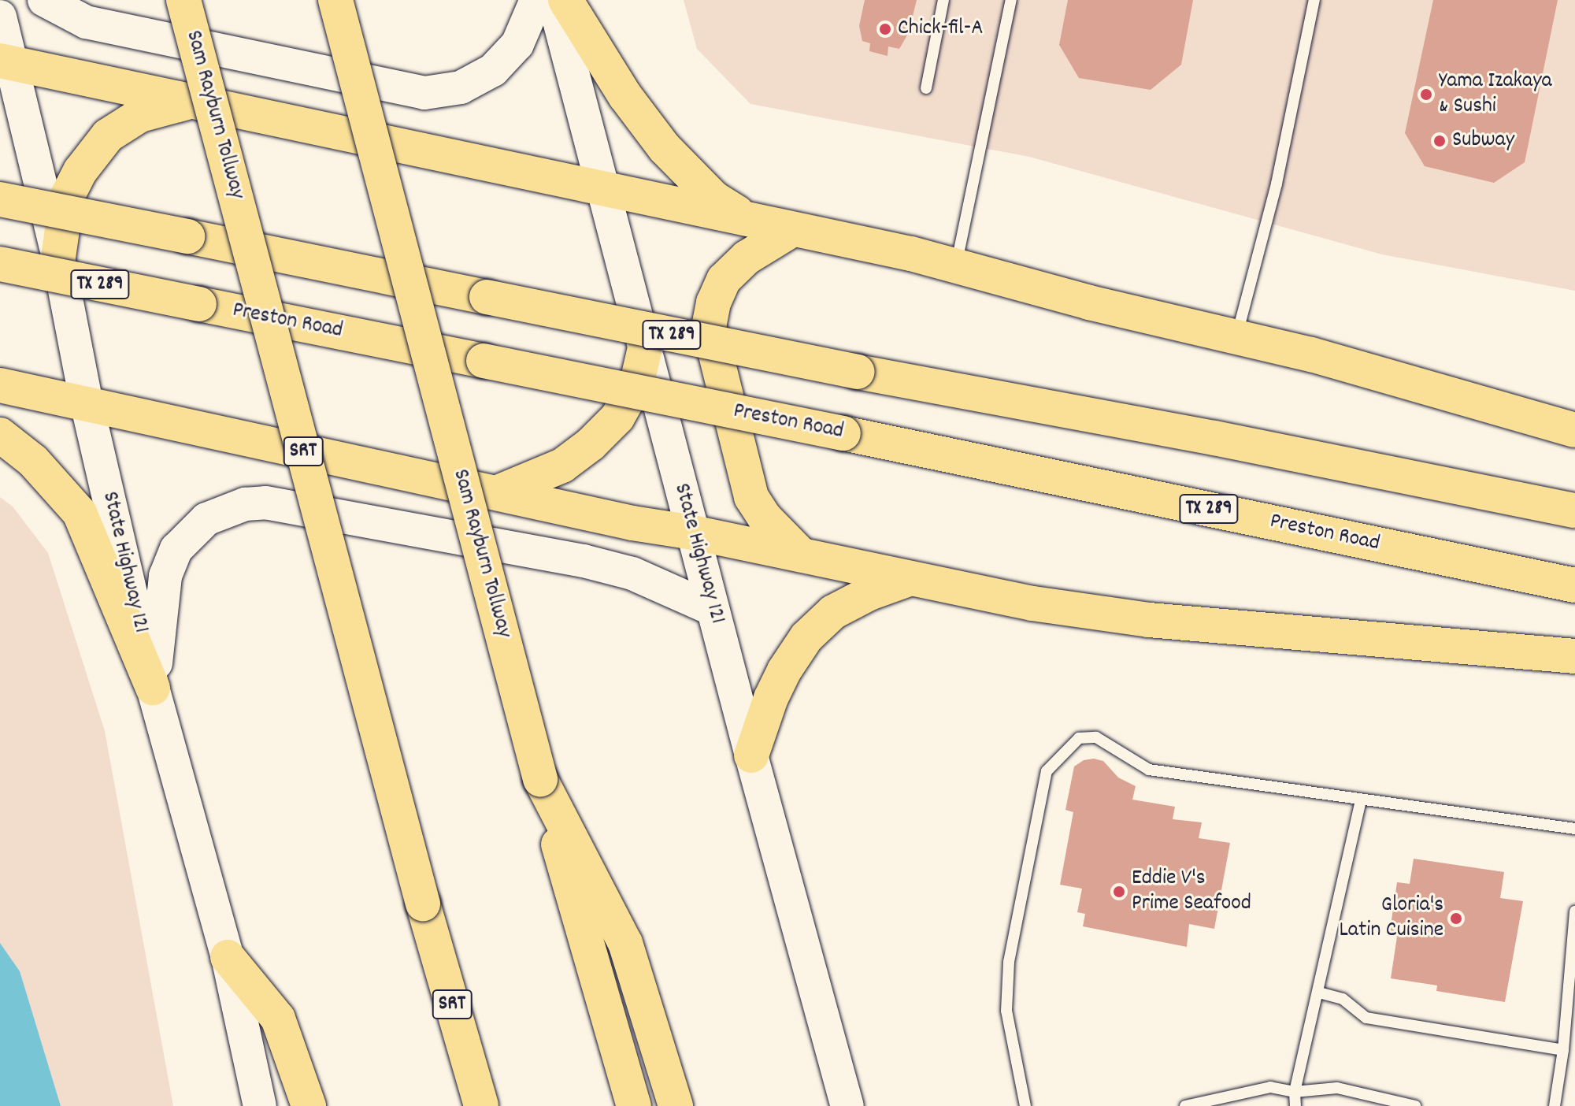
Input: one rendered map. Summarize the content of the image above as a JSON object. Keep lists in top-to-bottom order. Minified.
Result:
{"streets":{"main road":["Sam Rayburn Tollway","TX 289","Preston Road","SRT","State Highway 121"]},"places":["Chick-fil-A","Yama Izakaya & Sushi","Subway","Eddie V's Prime Seafood","Gloria's Latin Cuisine"]}
